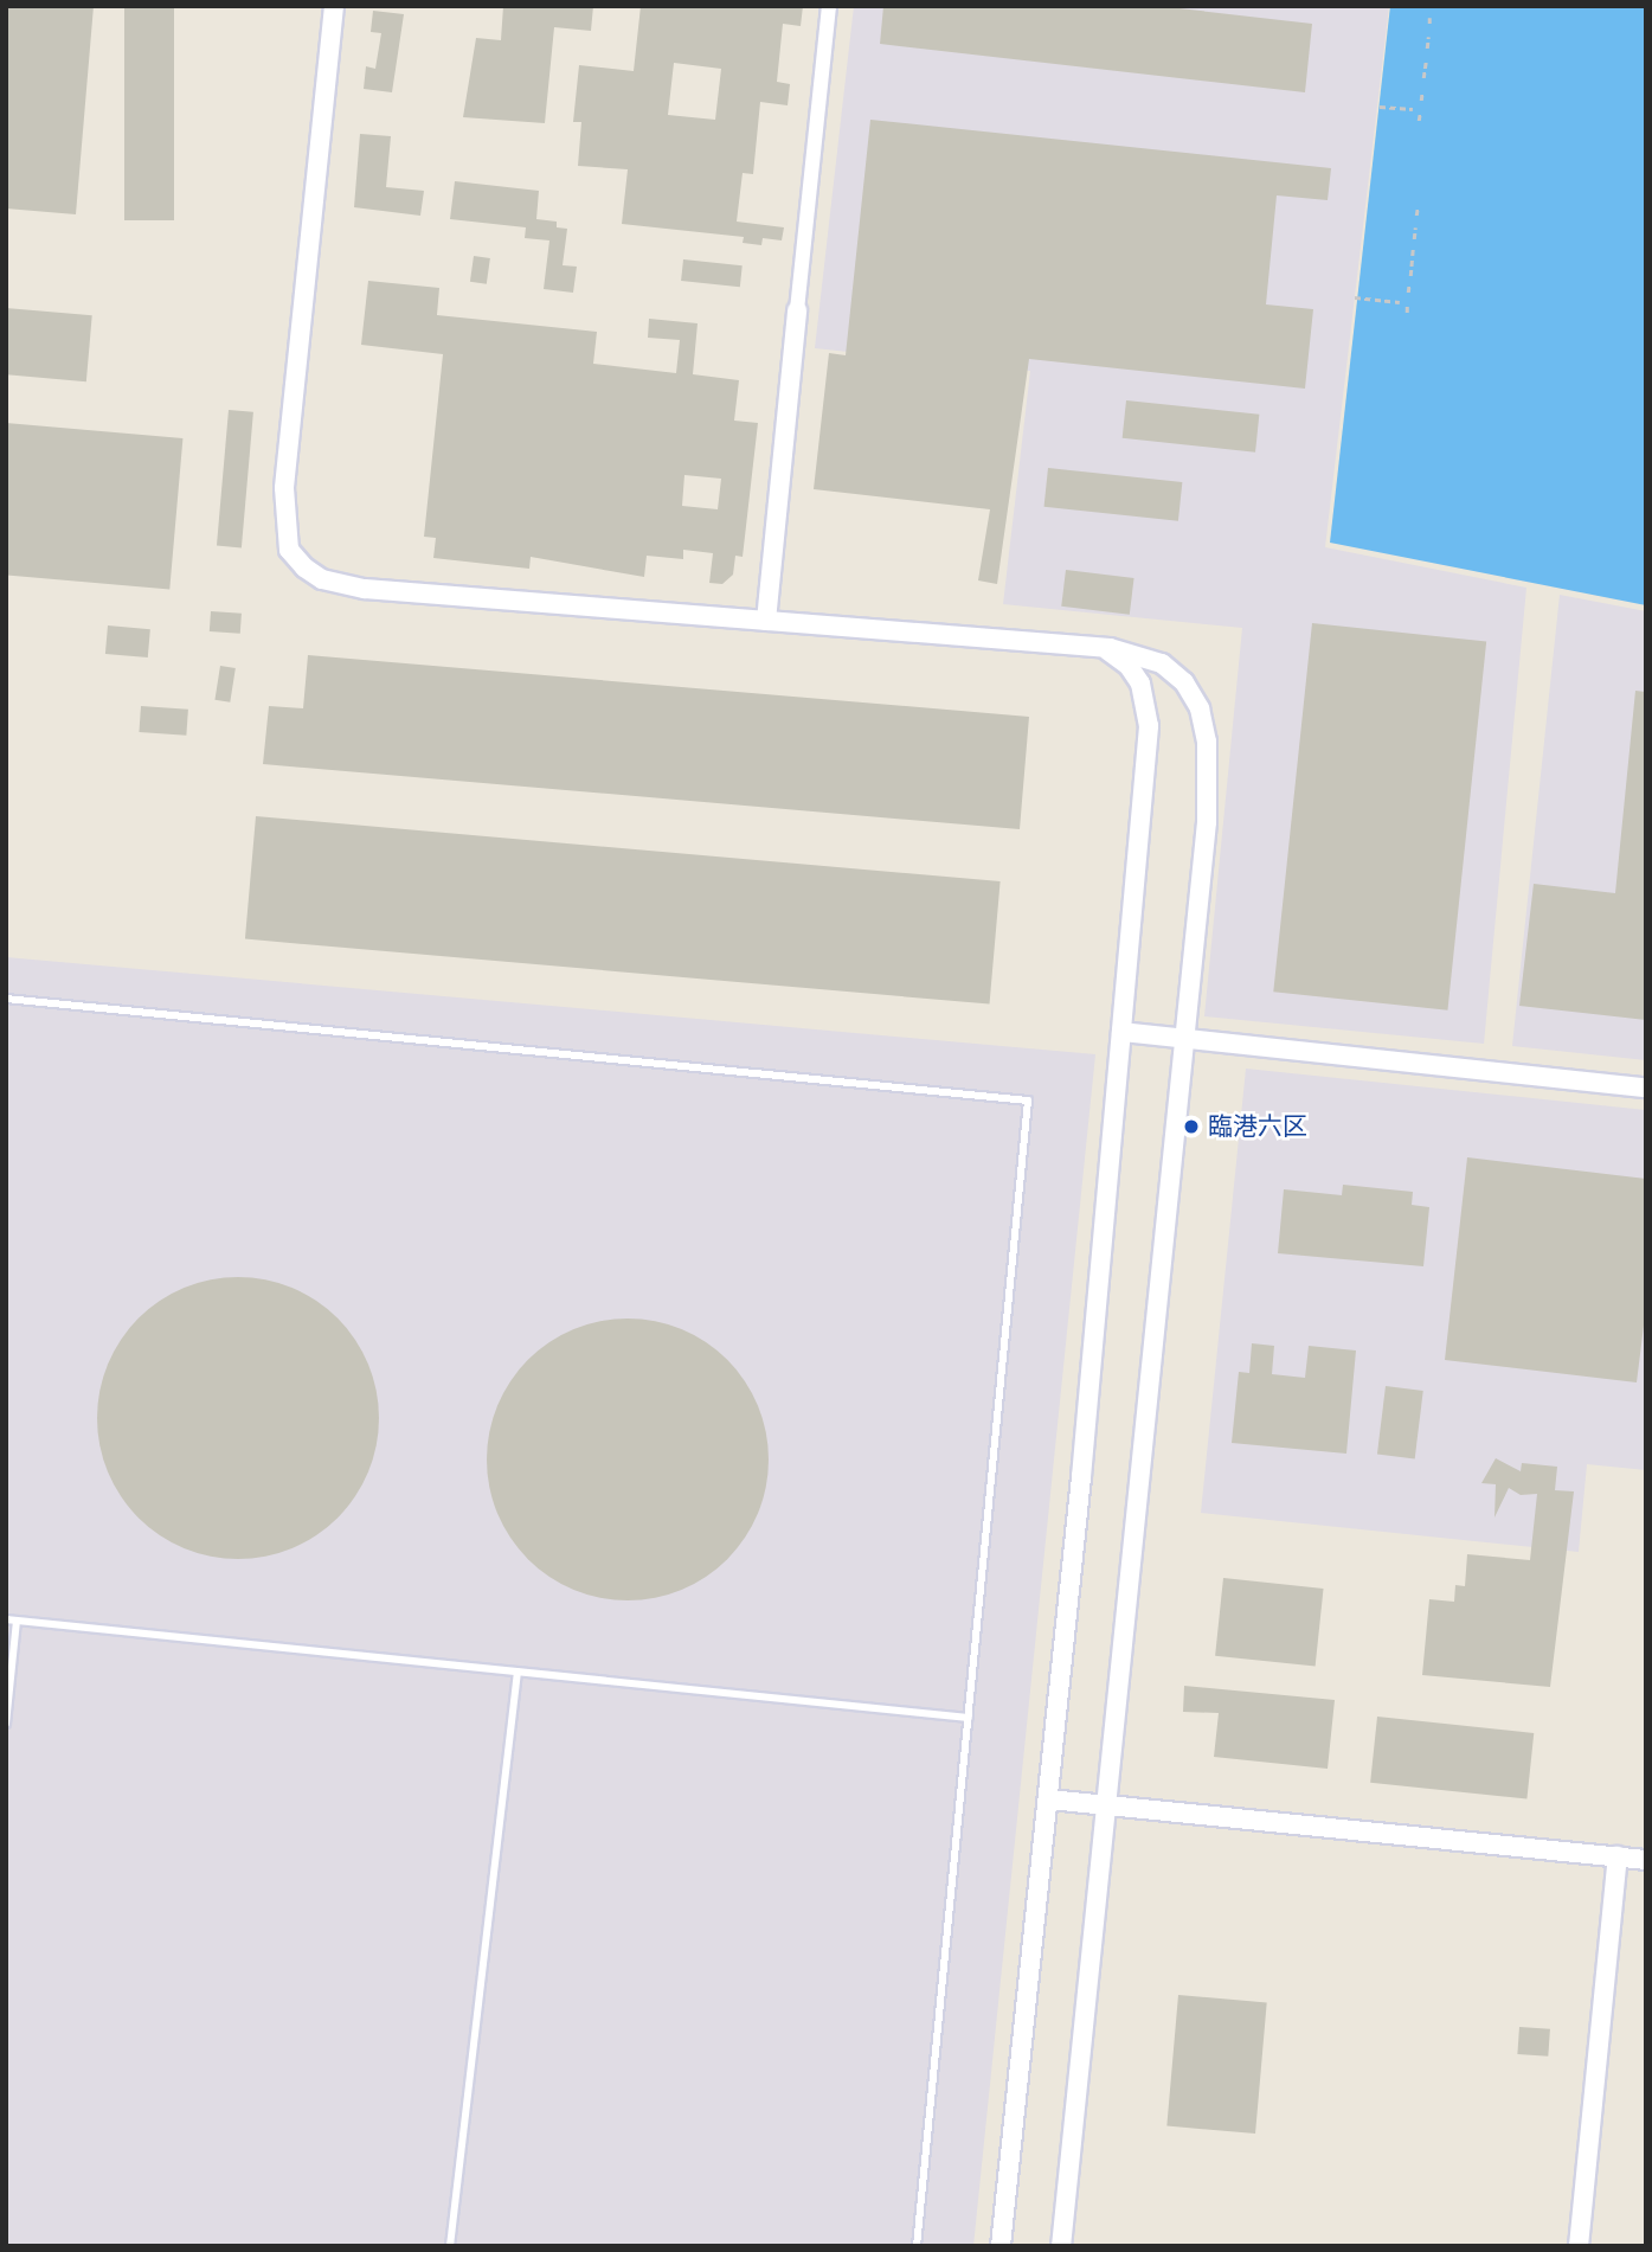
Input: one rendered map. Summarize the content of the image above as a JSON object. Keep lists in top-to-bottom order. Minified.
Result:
{"places":["臨港六区"]}
